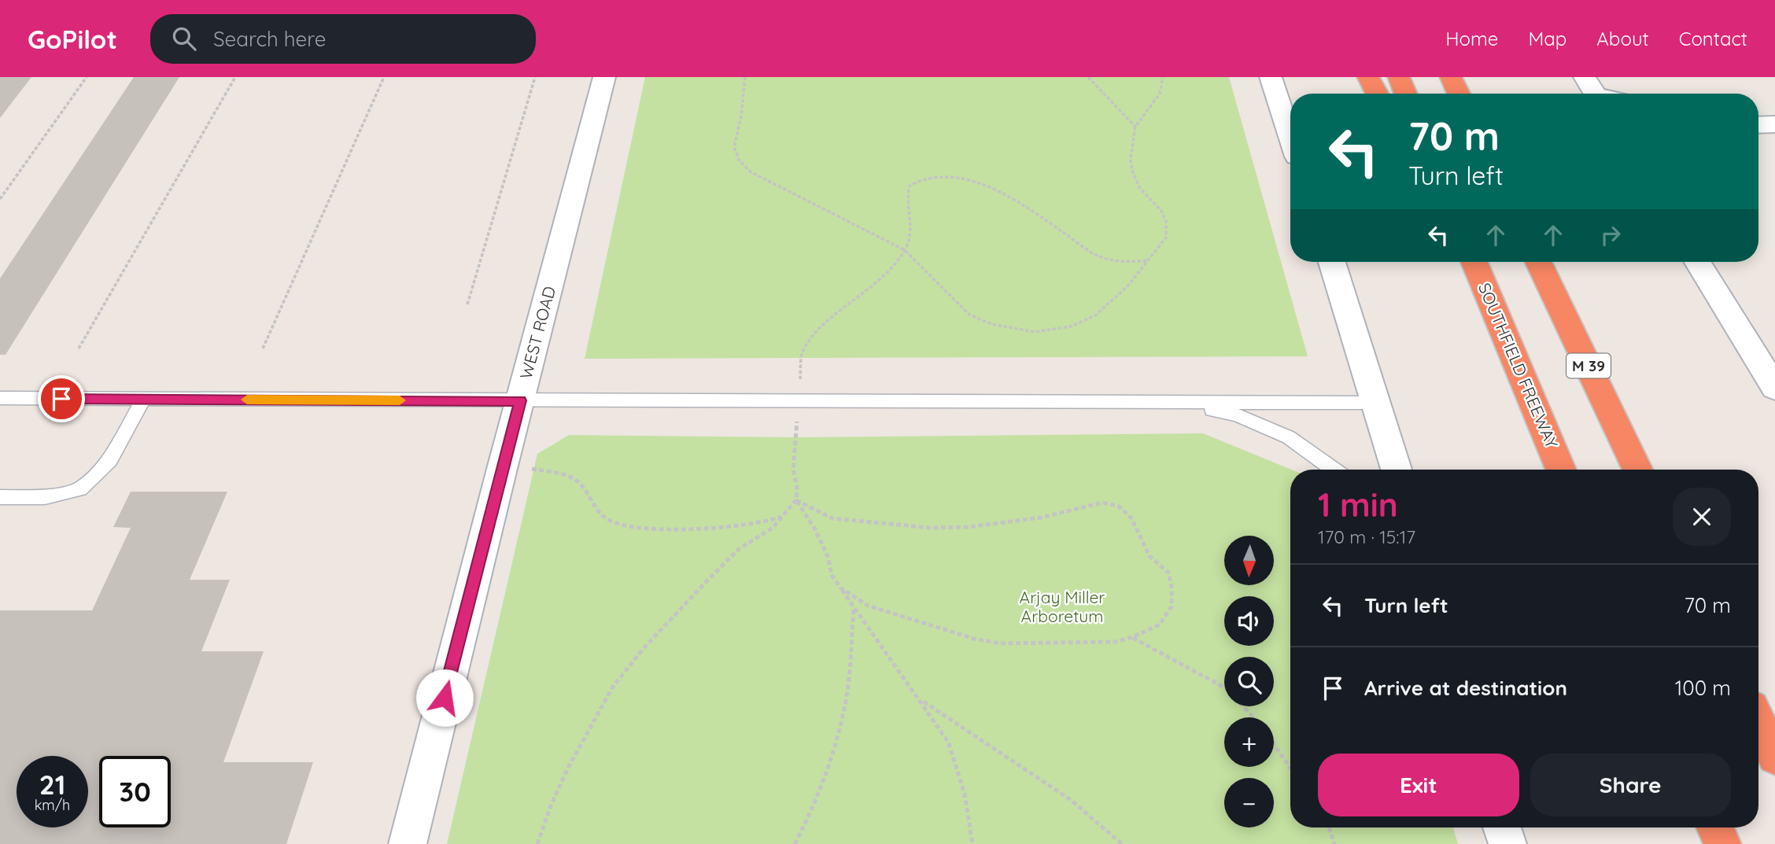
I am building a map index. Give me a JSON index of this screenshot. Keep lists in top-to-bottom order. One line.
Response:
{"streets":{"highway":["SOUTHFIELD FREEWAY","M 39"],"street":["WEST ROAD"]},"parks":["Arjay Miller Arboretum"],"north":"bottom","page":{"header":"GoPilot","search":"Search here","nav":["Home","Map","About","Contact"],"turn":["70 m","Turn left"],"heading":["1 min","170 m · 15:17"],"map_buttons":["+","−"],"list":[{"name":"Turn left","value":"70 m"},{"name":"Arrive at destination","value":"100 m"}],"buttons":["Exit","Share"],"speed":"21 km/h","limit":"30"}}
